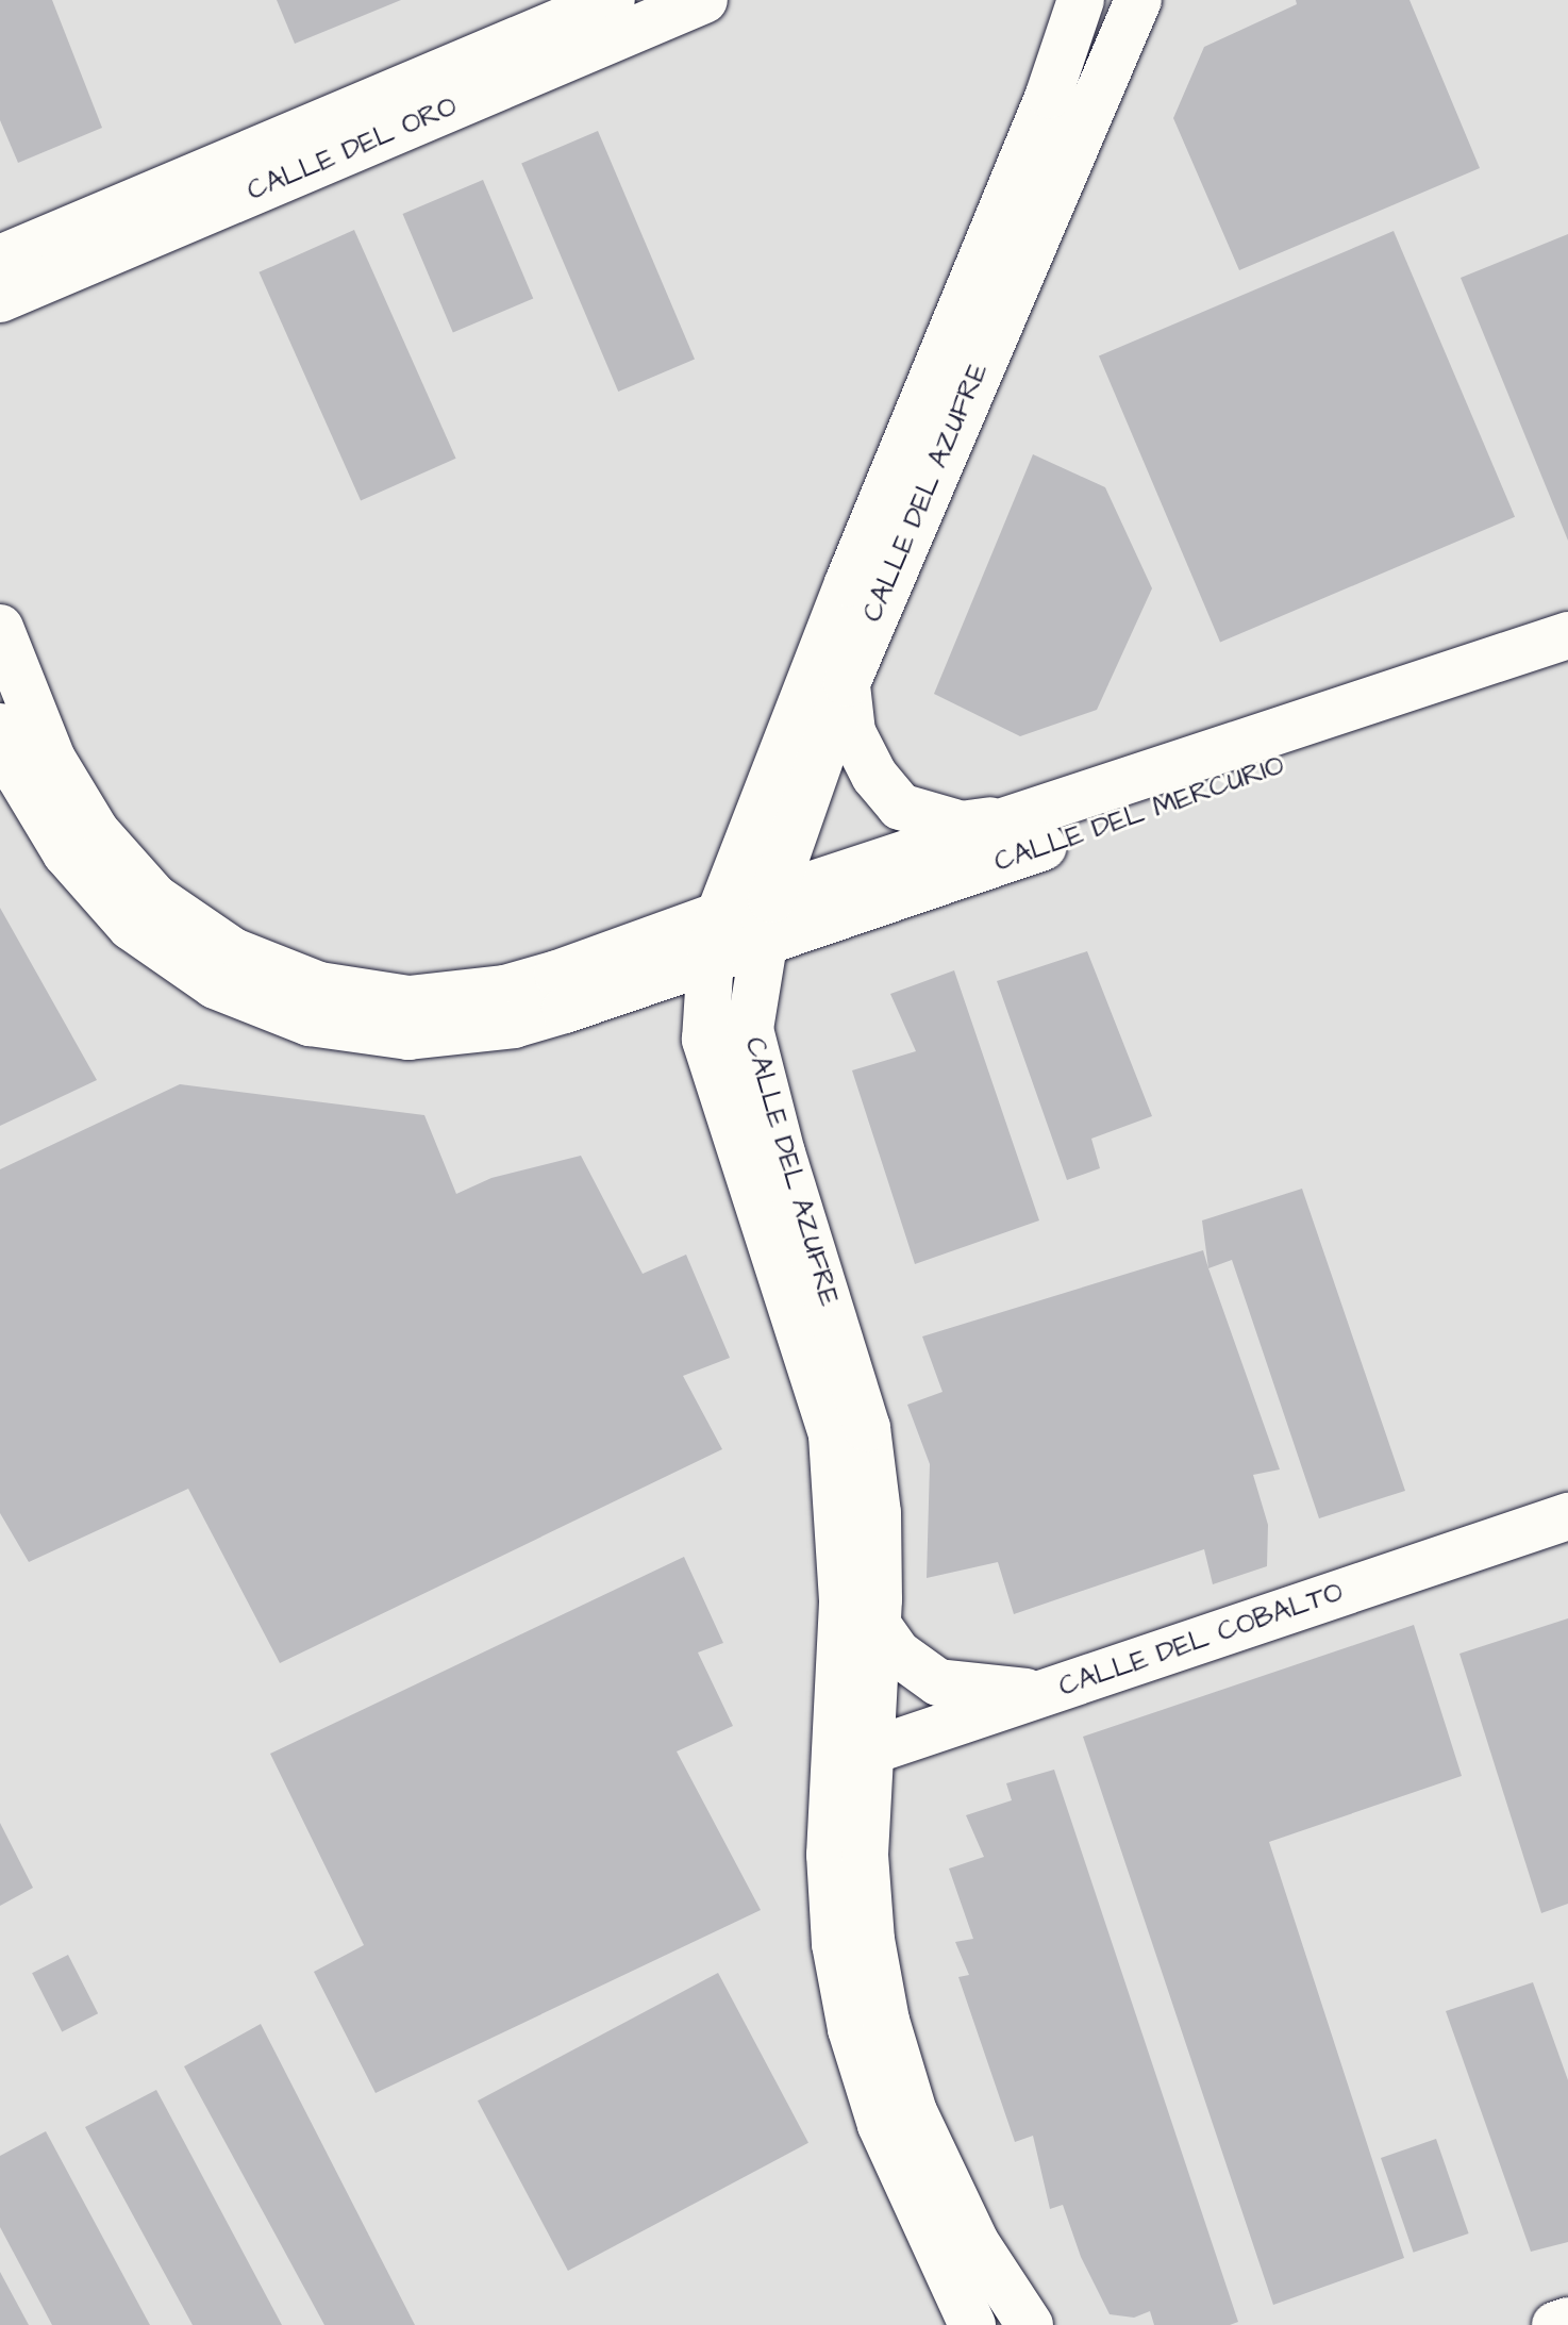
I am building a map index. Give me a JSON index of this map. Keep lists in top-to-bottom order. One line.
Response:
{"streets":{"street":["CALLE DEL ORO","CALLE DEL AZUFRE","CALLE DEL MERCURIO","CALLE DEL COBALTO"]},"crossings":[["CALLE DEL AZUFRE","CALLE DEL MERCURIO"],["CALLE DEL AZUFRE","CALLE DEL COBALTO"]]}
